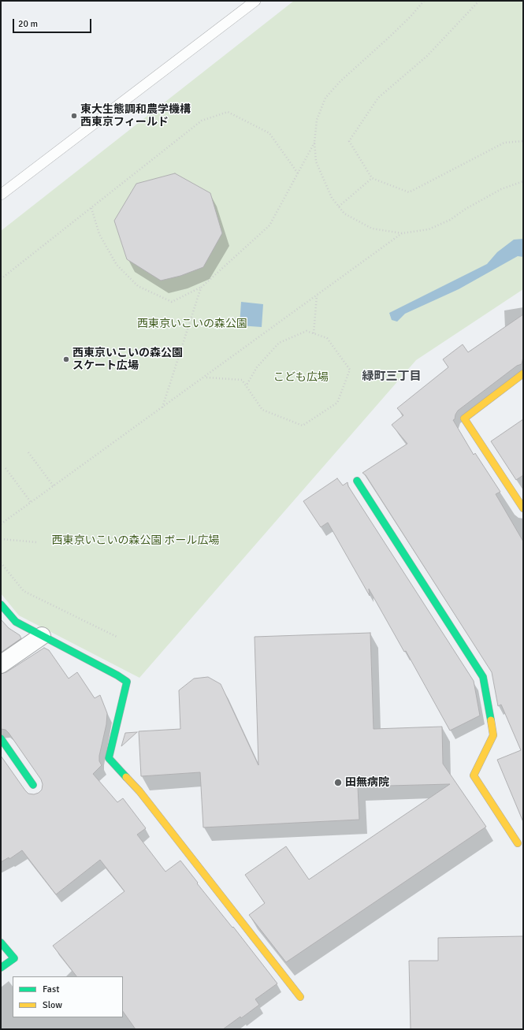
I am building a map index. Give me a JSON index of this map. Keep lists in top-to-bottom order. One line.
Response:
{"districts":["緑町三丁目"],"parks":["西東京いこいの森公園","こども広場","西東京いこいの森公園 ボール広場"],"places":["東大生態調和農学機構 西東京フィールド","西東京いこいの森公園 スケート広場","田無病院"],"legend":["Fast","Slow"],"scale_bar":"20 m"}
